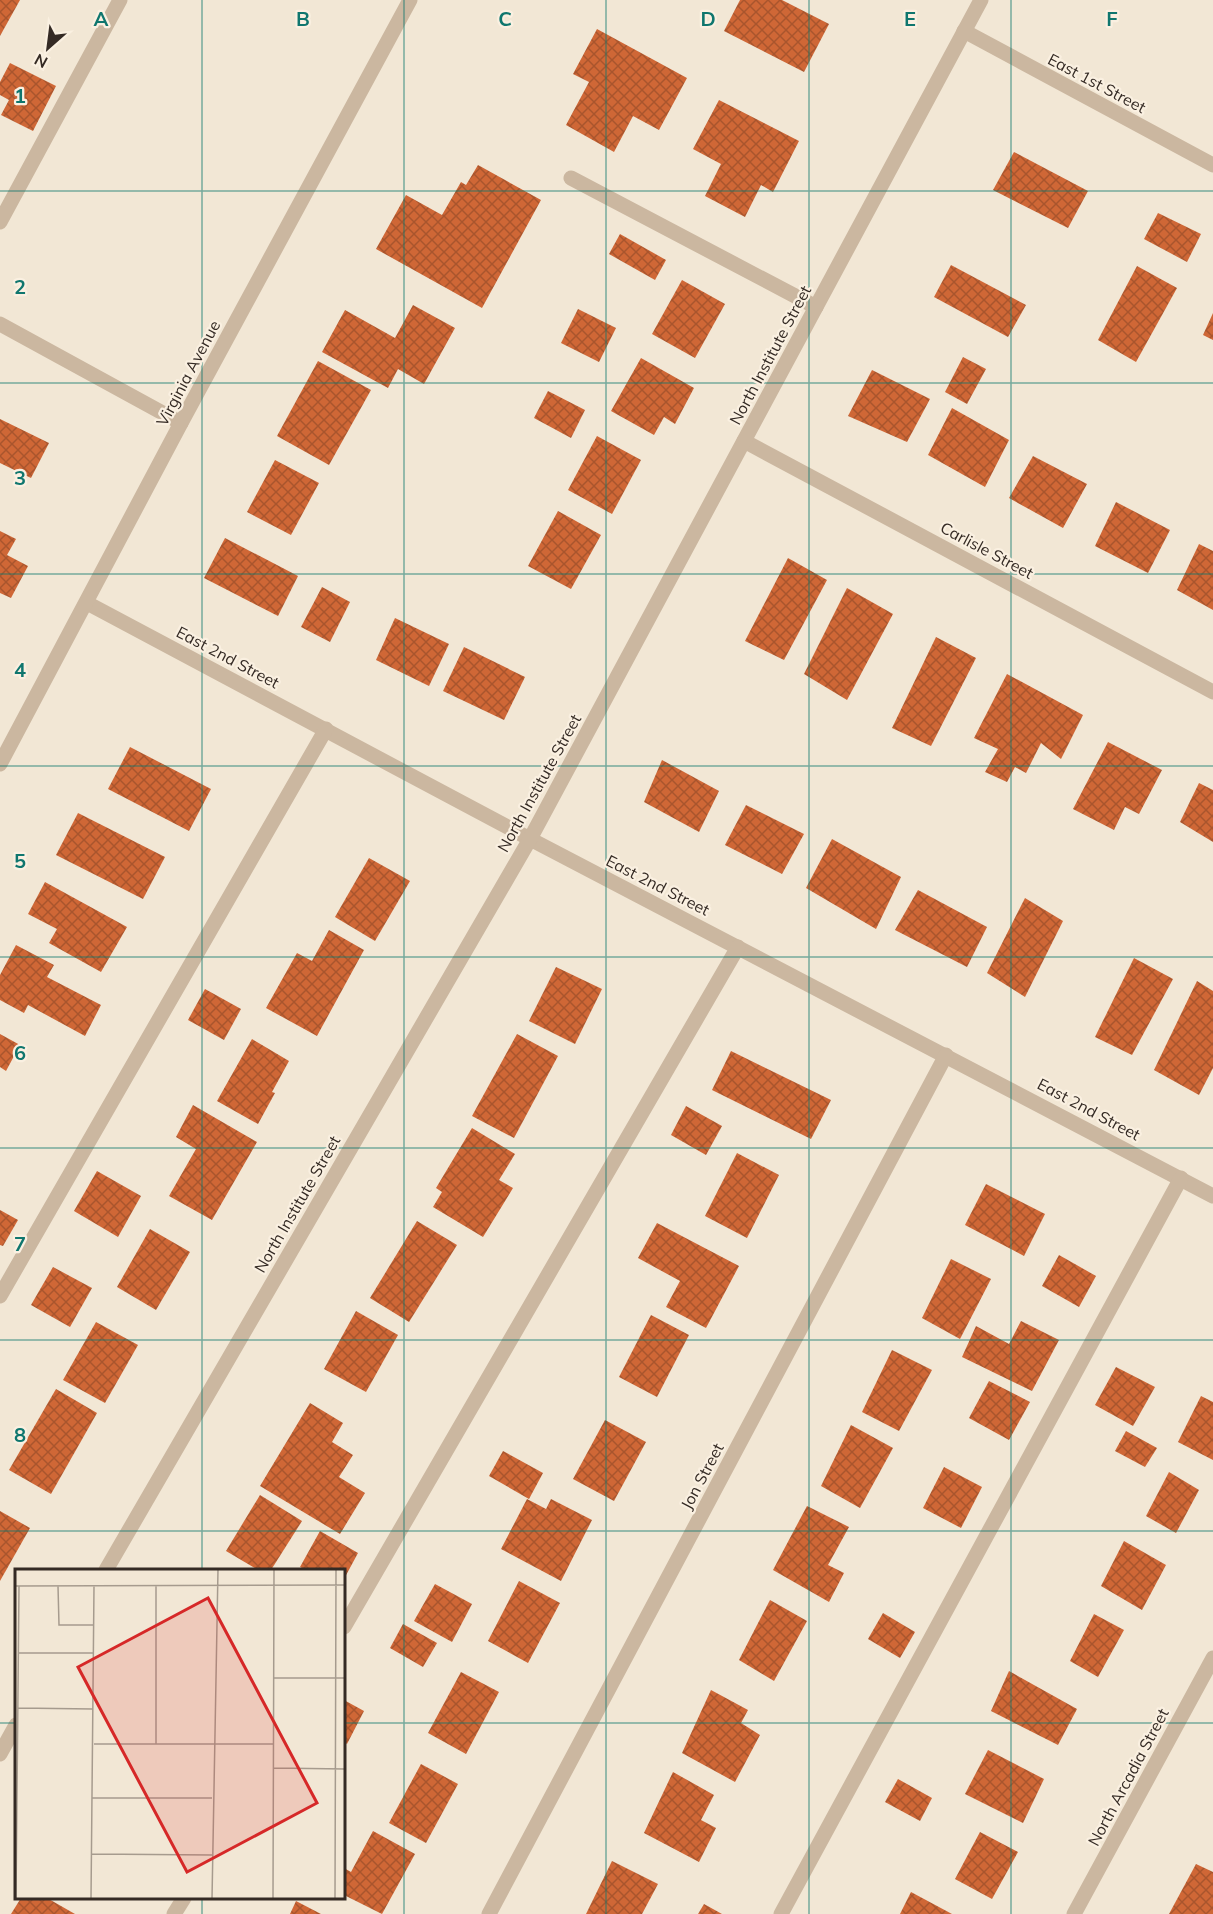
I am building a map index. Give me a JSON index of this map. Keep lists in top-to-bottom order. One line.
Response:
{"streets":{"street":["East 1st Street","North Institute Street","Virginia Avenue","Carlisle Street","East 2nd Street","Jon Street","North Arcadia Street"]},"crossings":[["East 1st Street","North Institute Street"],["North Institute Street","Carlisle Street"],["North Institute Street","East 2nd Street"],["Virginia Avenue","East 2nd Street"],["East 2nd Street","Jon Street"]],"north":"bottom left","grid":{"columns":["A","B","C","D","E","F"],"rows":["1","2","3","4","5","6","7","8"]}}
